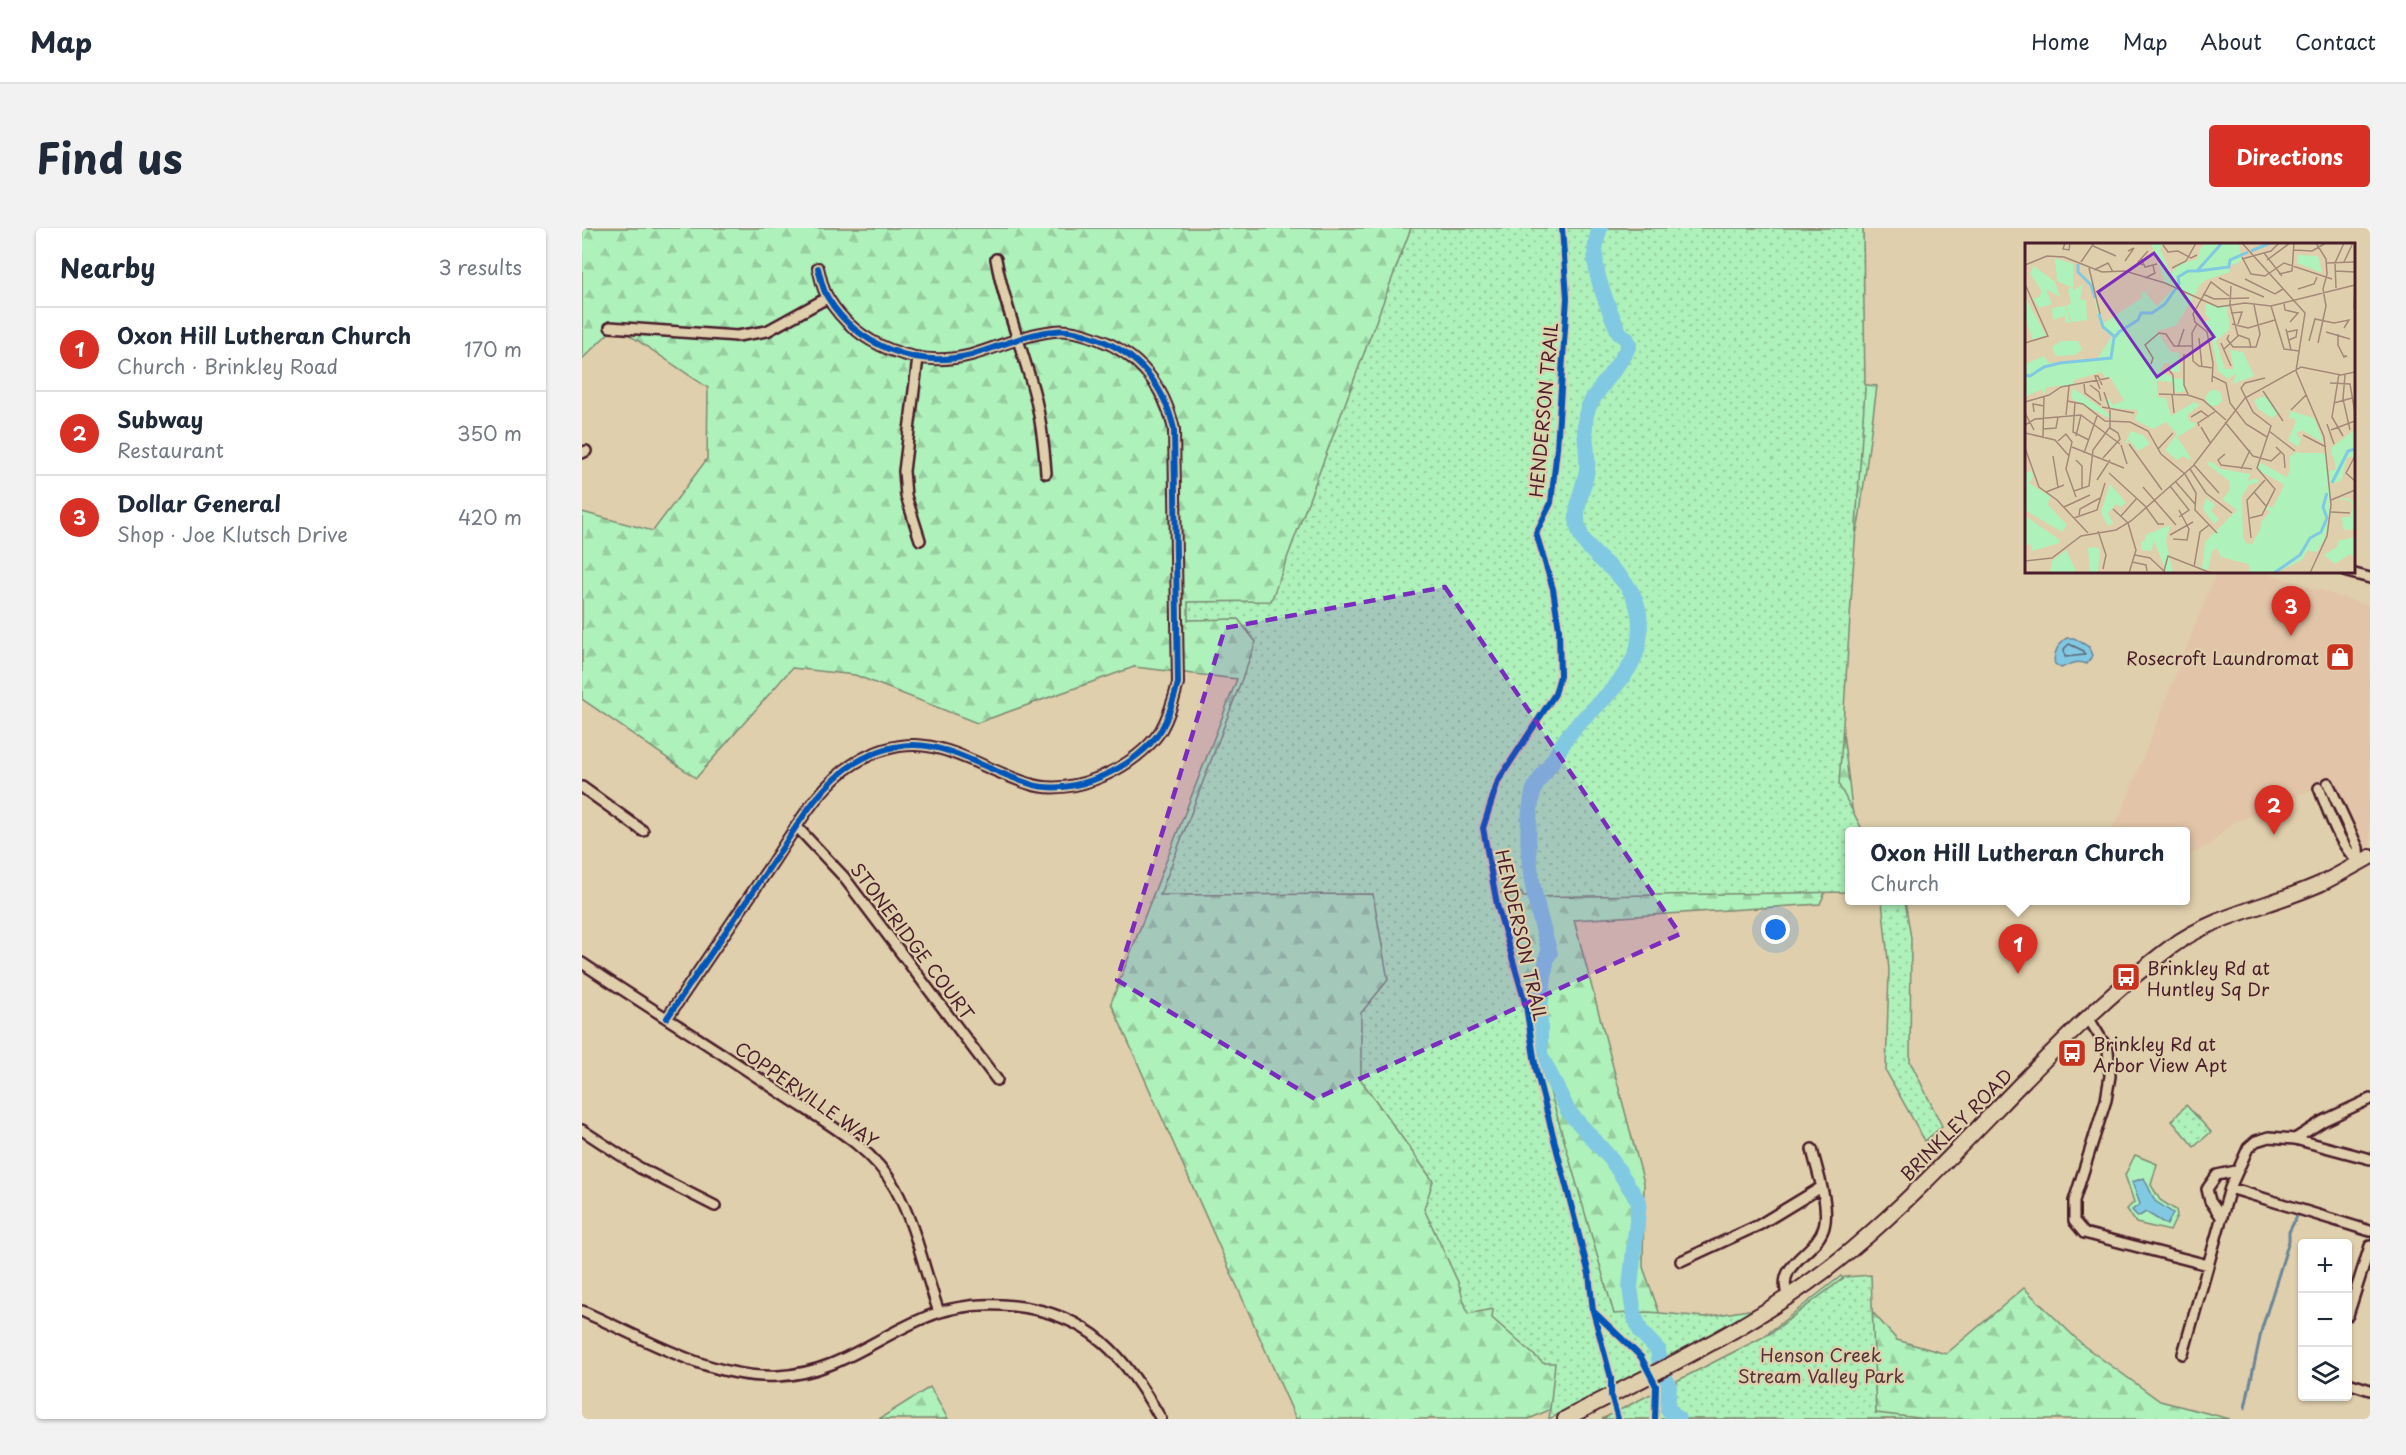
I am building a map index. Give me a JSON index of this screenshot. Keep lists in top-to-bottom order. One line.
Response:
{"streets":{"main road":["BRINKLEY ROAD"],"street":["STONERIDGE COURT","COPPERVILLE WAY"],"cycle path":["HENDERSON TRAIL"]},"parks":["Henson Creek Stream Valley Park"],"places":{"shop":["Rosecroft Laundromat"],"bus stop":["Brinkley Rd at Huntley Sq Dr","Brinkley Rd at Arbor View Apt"]},"page":{"header":"Map","nav":["Home","Map","About","Contact"],"title":"Find us","buttons":"Directions","heading":["Nearby","3 results"],"list":[{"mark":"1","name":"Oxon Hill Lutheran Church","note":"Church · Brinkley Road","value":"170 m"},{"mark":"2","name":"Subway","note":"Restaurant","value":"350 m"},{"mark":"3","name":"Dollar General","note":"Shop · Joe Klutsch Drive","value":"420 m"}],"pins":["3","2","1"],"popup":["Oxon Hill Lutheran Church","Church"],"map_buttons":["+","−"]}}
